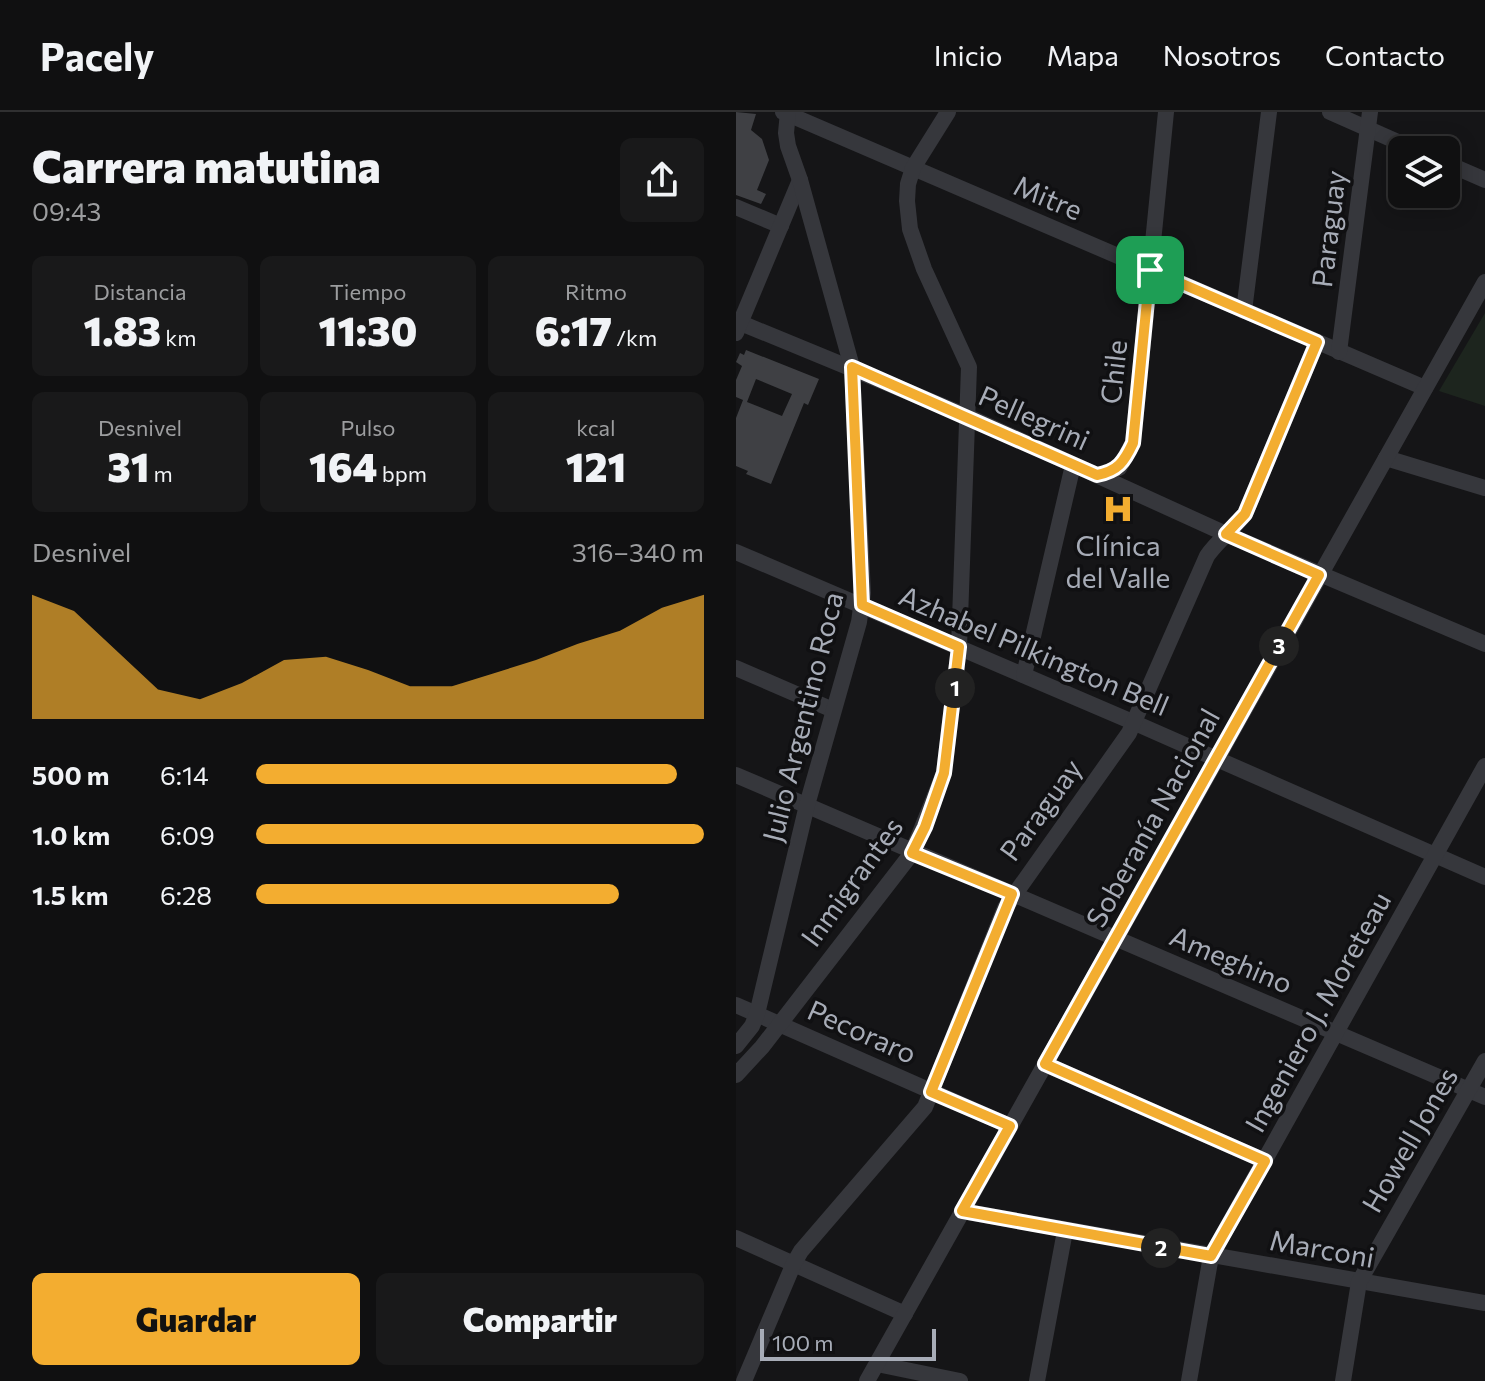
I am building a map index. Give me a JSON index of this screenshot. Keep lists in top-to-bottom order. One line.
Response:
{"streets":{"street":["Mitre","Paraguay","Chile","Pellegrini","Azhabel Pilkington Bell","Julio Argentino Roca","Soberanía Nacional","Inmigrantes","Ameghino","Ingeniero J. Moreteau","Pecoraro","Howell Jones","Marconi"]},"crossings":[["Mitre","Paraguay"],["Mitre","Chile"],["Mitre","Julio Argentino Roca"],["Mitre","Soberanía Nacional"],["Mitre","Inmigrantes"],["Paraguay","Pellegrini"],["Paraguay","Azhabel Pilkington Bell"],["Paraguay","Ameghino"],["Paraguay","Pecoraro"],["Chile","Pellegrini"],["Pellegrini","Julio Argentino Roca"],["Pellegrini","Soberanía Nacional"],["Pellegrini","Inmigrantes"],["Azhabel Pilkington Bell","Julio Argentino Roca"],["Azhabel Pilkington Bell","Soberanía Nacional"],["Azhabel Pilkington Bell","Inmigrantes"],["Azhabel Pilkington Bell","Ingeniero J. Moreteau"],["Julio Argentino Roca","Ameghino"],["Julio Argentino Roca","Pecoraro"],["Soberanía Nacional","Ameghino"],["Soberanía Nacional","Pecoraro"],["Soberanía Nacional","Marconi"],["Inmigrantes","Ameghino"],["Inmigrantes","Pecoraro"],["Ameghino","Ingeniero J. Moreteau"],["Ameghino","Howell Jones"],["Ingeniero J. Moreteau","Marconi"],["Howell Jones","Marconi"]],"places":{"hospital":["Clínica del Valle"]},"scale_bar":"100 m","page":{"header":"Pacely","nav":["Inicio","Mapa","Nosotros","Contacto"],"heading":["Carrera matutina","09:43"],"stats":[["Distancia","1.83 km"],["Tiempo","11:30"],["Ritmo","6:17 /km"],["Desnivel","31 m"],["Pulso","164 bpm"],["kcal","121"]],"chart":["Desnivel","316–340 m"],"pins":["3","1","2"],"list":[{"name":"500 m","note":"6:14"},{"name":"1.0 km","note":"6:09"},{"name":"1.5 km","note":"6:28"}],"buttons":["Guardar","Compartir"],"scale":"100 m"}}
